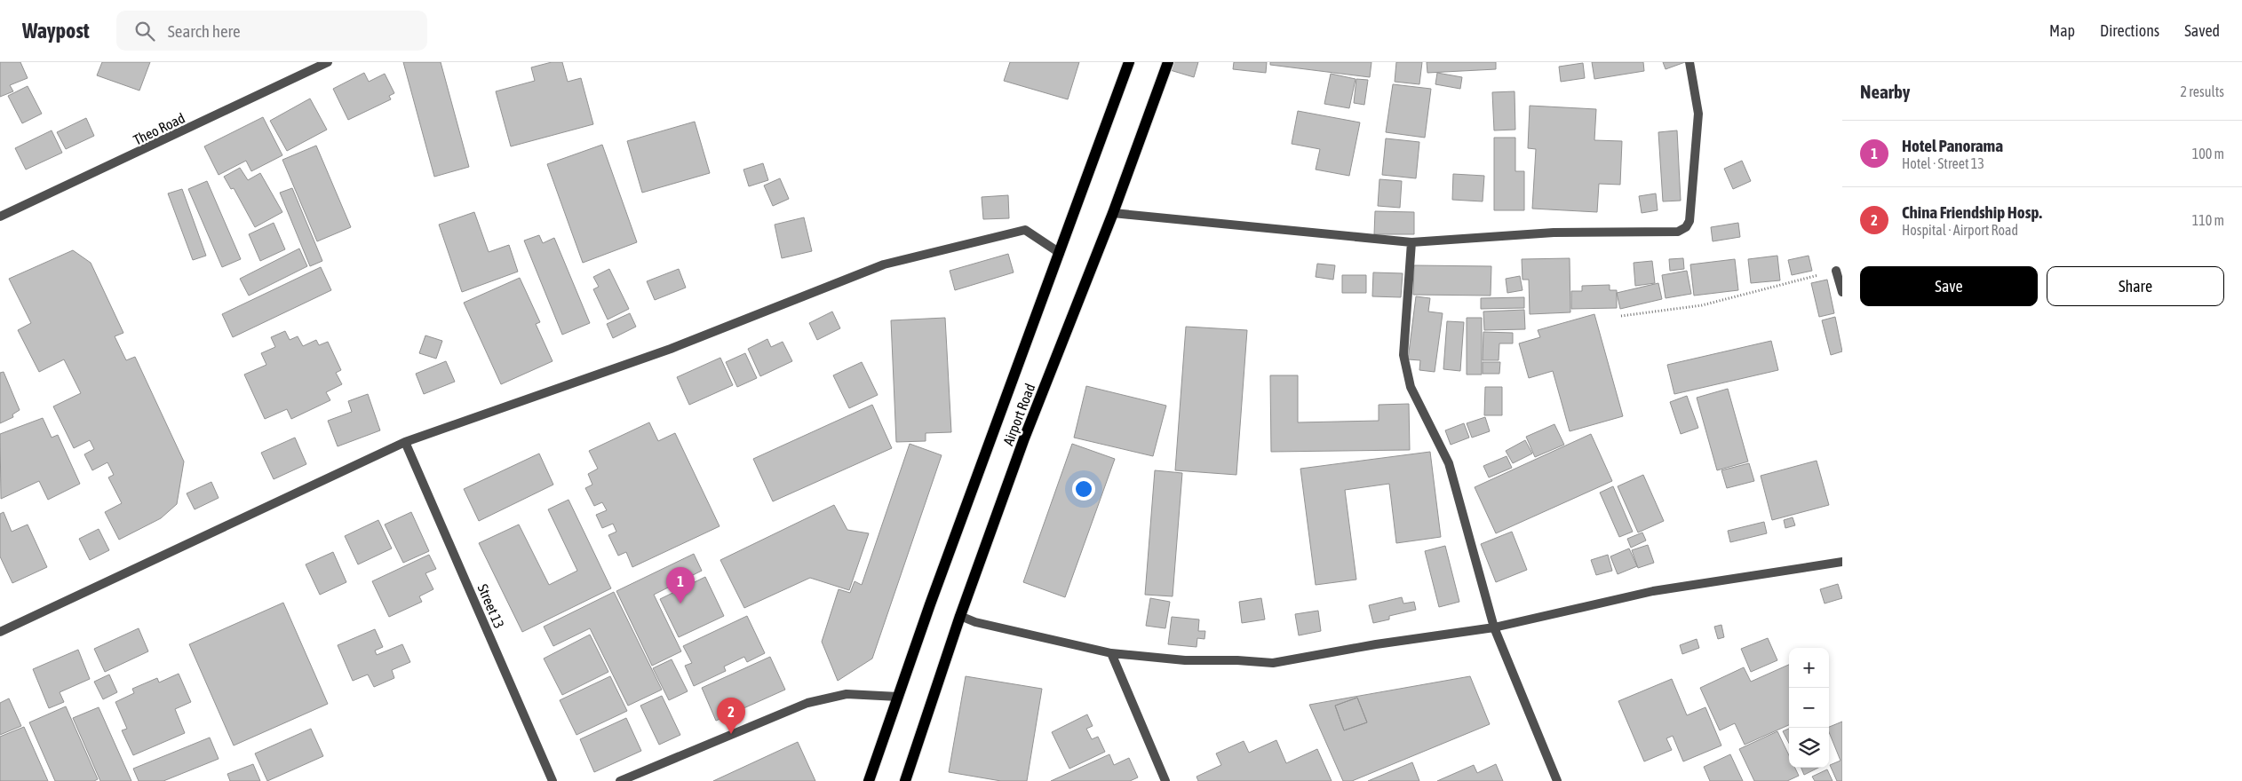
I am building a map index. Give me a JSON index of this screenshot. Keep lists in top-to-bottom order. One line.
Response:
{"streets":{"main road":["Airport Road"],"street":["Theo Road","Street 13"]},"page":{"header":"Waypost","search":"Search here","nav":["Map","Directions","Saved"],"heading":["Nearby","2 results"],"list":[{"mark":"1","name":"Hotel Panorama","note":"Hotel · Street 13","value":"100 m"},{"mark":"2","name":"China Friendship Hosp.","note":"Hospital · Airport Road","value":"110 m"}],"buttons":["Save","Share"],"pins":["1","2"],"map_buttons":["+","−"]}}
